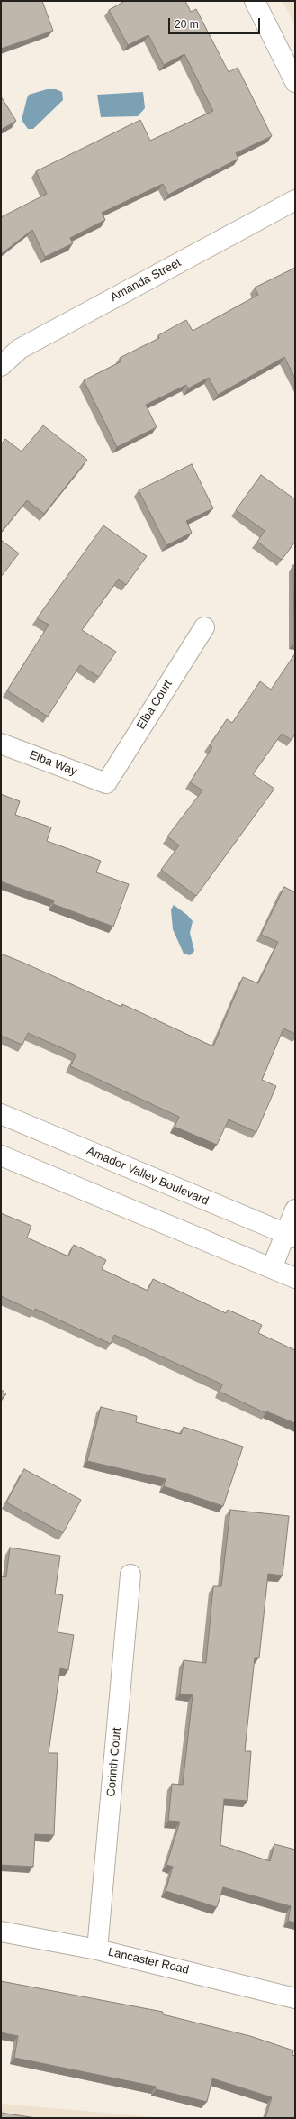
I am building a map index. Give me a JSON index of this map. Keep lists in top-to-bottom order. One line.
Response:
{"streets":{"street":["Amanda Street","Elba Court","Elba Way","Amador Valley Boulevard","Corinth Court","Lancaster Road"]},"crossings":[["Elba Court","Elba Way"],["Corinth Court","Lancaster Road"]],"scale_bar":"20 m"}
